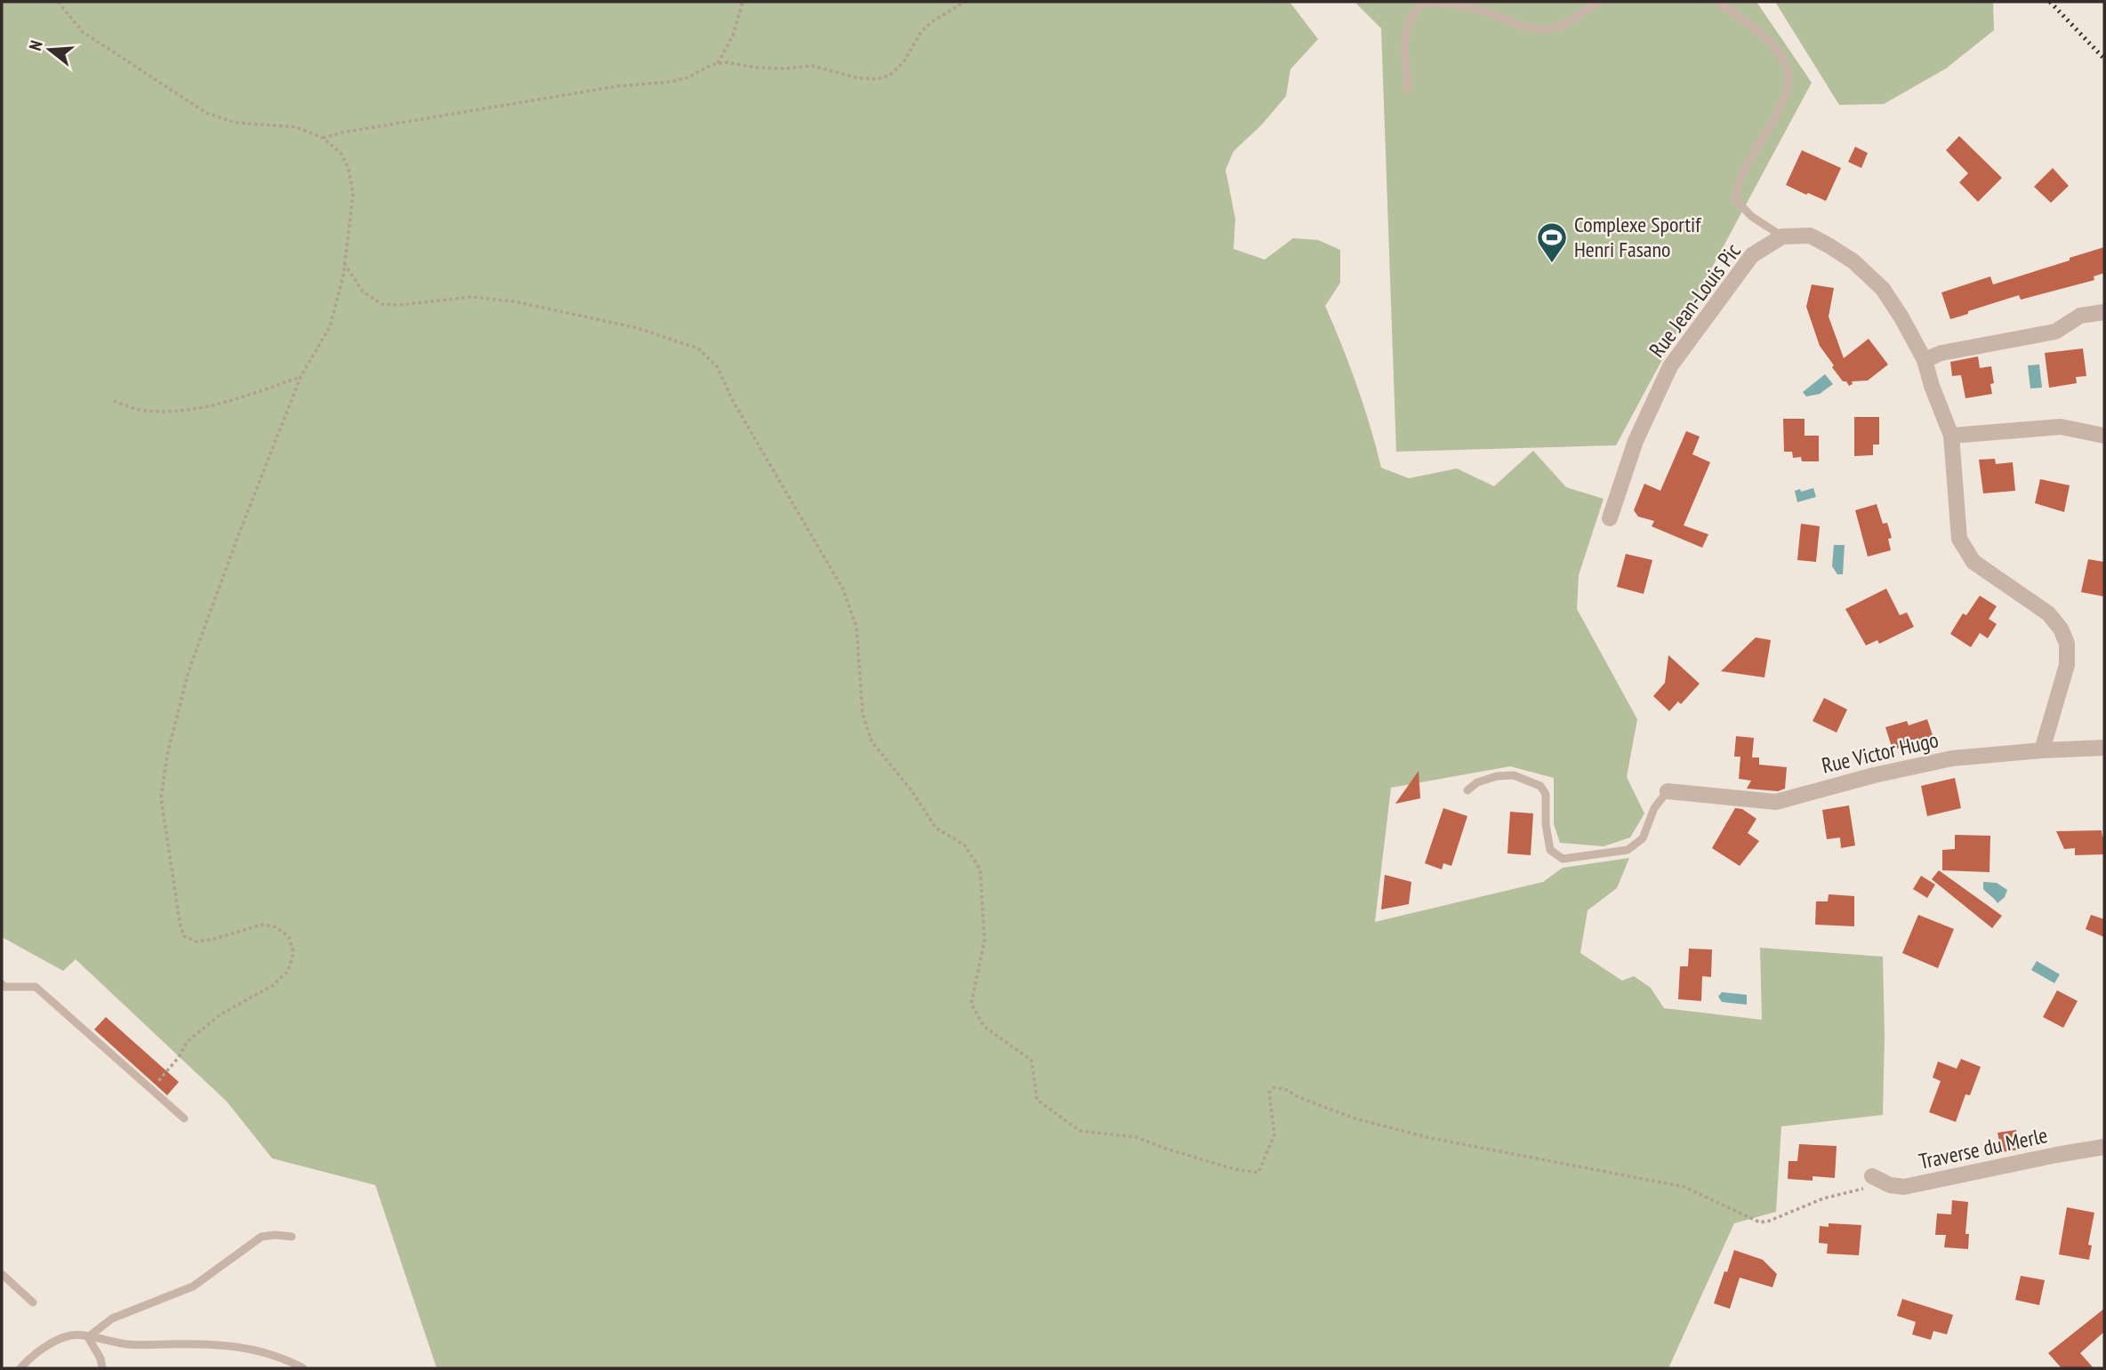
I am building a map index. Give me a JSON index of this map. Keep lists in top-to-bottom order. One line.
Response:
{"streets":{"street":["Rue Jean-Louis Pic","Rue Victor Hugo","Traverse du Merle"]},"places":{"sports":["Complexe Sportif Henri Fasano"]},"north":"left"}
